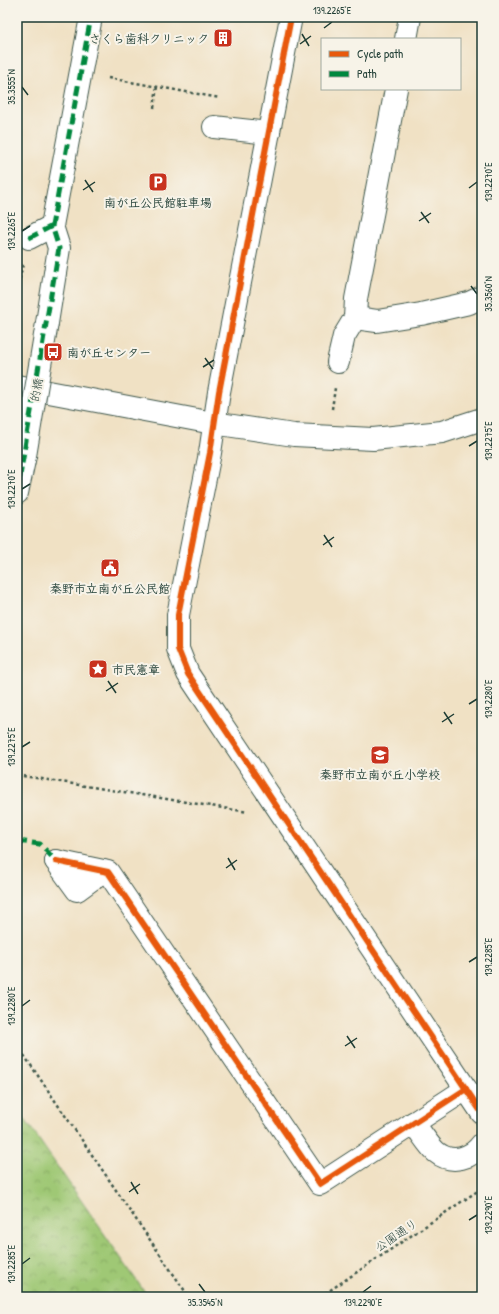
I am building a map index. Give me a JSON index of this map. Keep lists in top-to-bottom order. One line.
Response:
{"streets":{"street":["的橋"],"path":["公園通り"]},"places":{"building":["さくら歯科クリニック"],"parking":["南が丘公民館駐車場"],"bus stop":["南が丘センター"],"public building":["秦野市立南が丘公民館"],"place":["市民憲章"],"school or university":["秦野市立南が丘小学校"]},"legend":["Cycle path","Path"],"coordinates":["139.2265°E","35.3555°N","139.2270°E","35.3560°N","139.2275°E","139.2280°E","139.2285°E","139.2290°E","35.3545°N"]}
